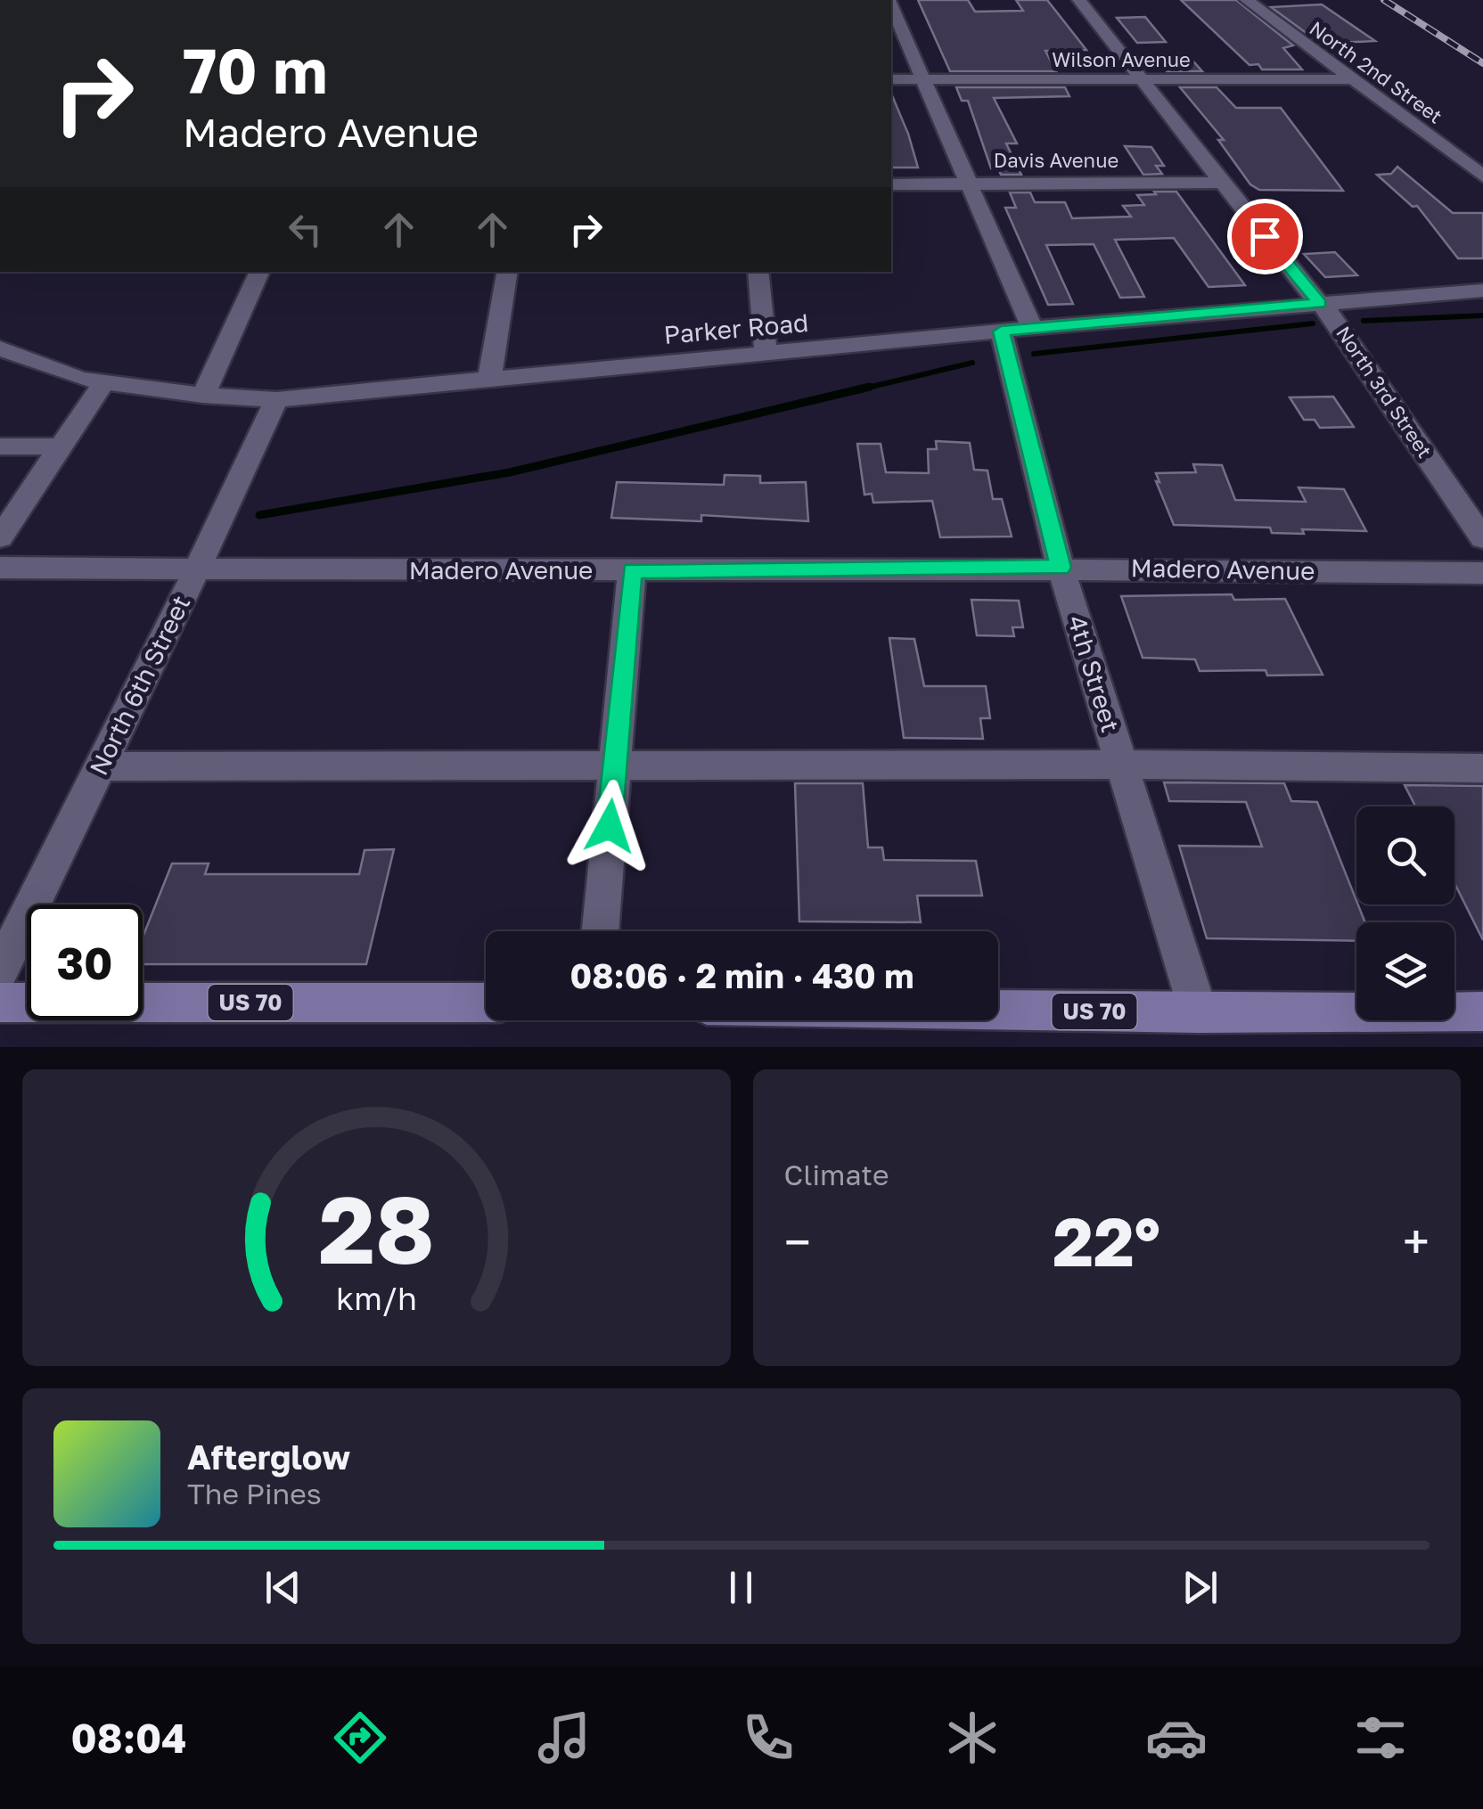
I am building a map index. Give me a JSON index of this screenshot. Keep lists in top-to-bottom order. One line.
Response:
{"streets":{"main road":["US 70"],"street":["Wilson Avenue","North 2nd Street","Davis Avenue","Parker Road","North 3rd Street","Madero Avenue","4th Street","North 6th Street"]},"crossings":[["Wilson Avenue","North 2nd Street"],["Wilson Avenue","North 3rd Street"],["Davis Avenue","North 3rd Street"],["Parker Road","North 3rd Street"],["Parker Road","4th Street"],["Parker Road","North 6th Street"],["Madero Avenue","4th Street"],["Madero Avenue","North 6th Street"],["4th Street","US 70"]],"page":{"turn":["70 m","Madero Avenue"],"limit":"30","trip":"08:06 · 2 min · 430 m","tile":"Climate","heat":["−","22°","+"],"song":["Afterglow","The Pines"],"tabs":"08:04","gauge":["28","km/h"]}}
